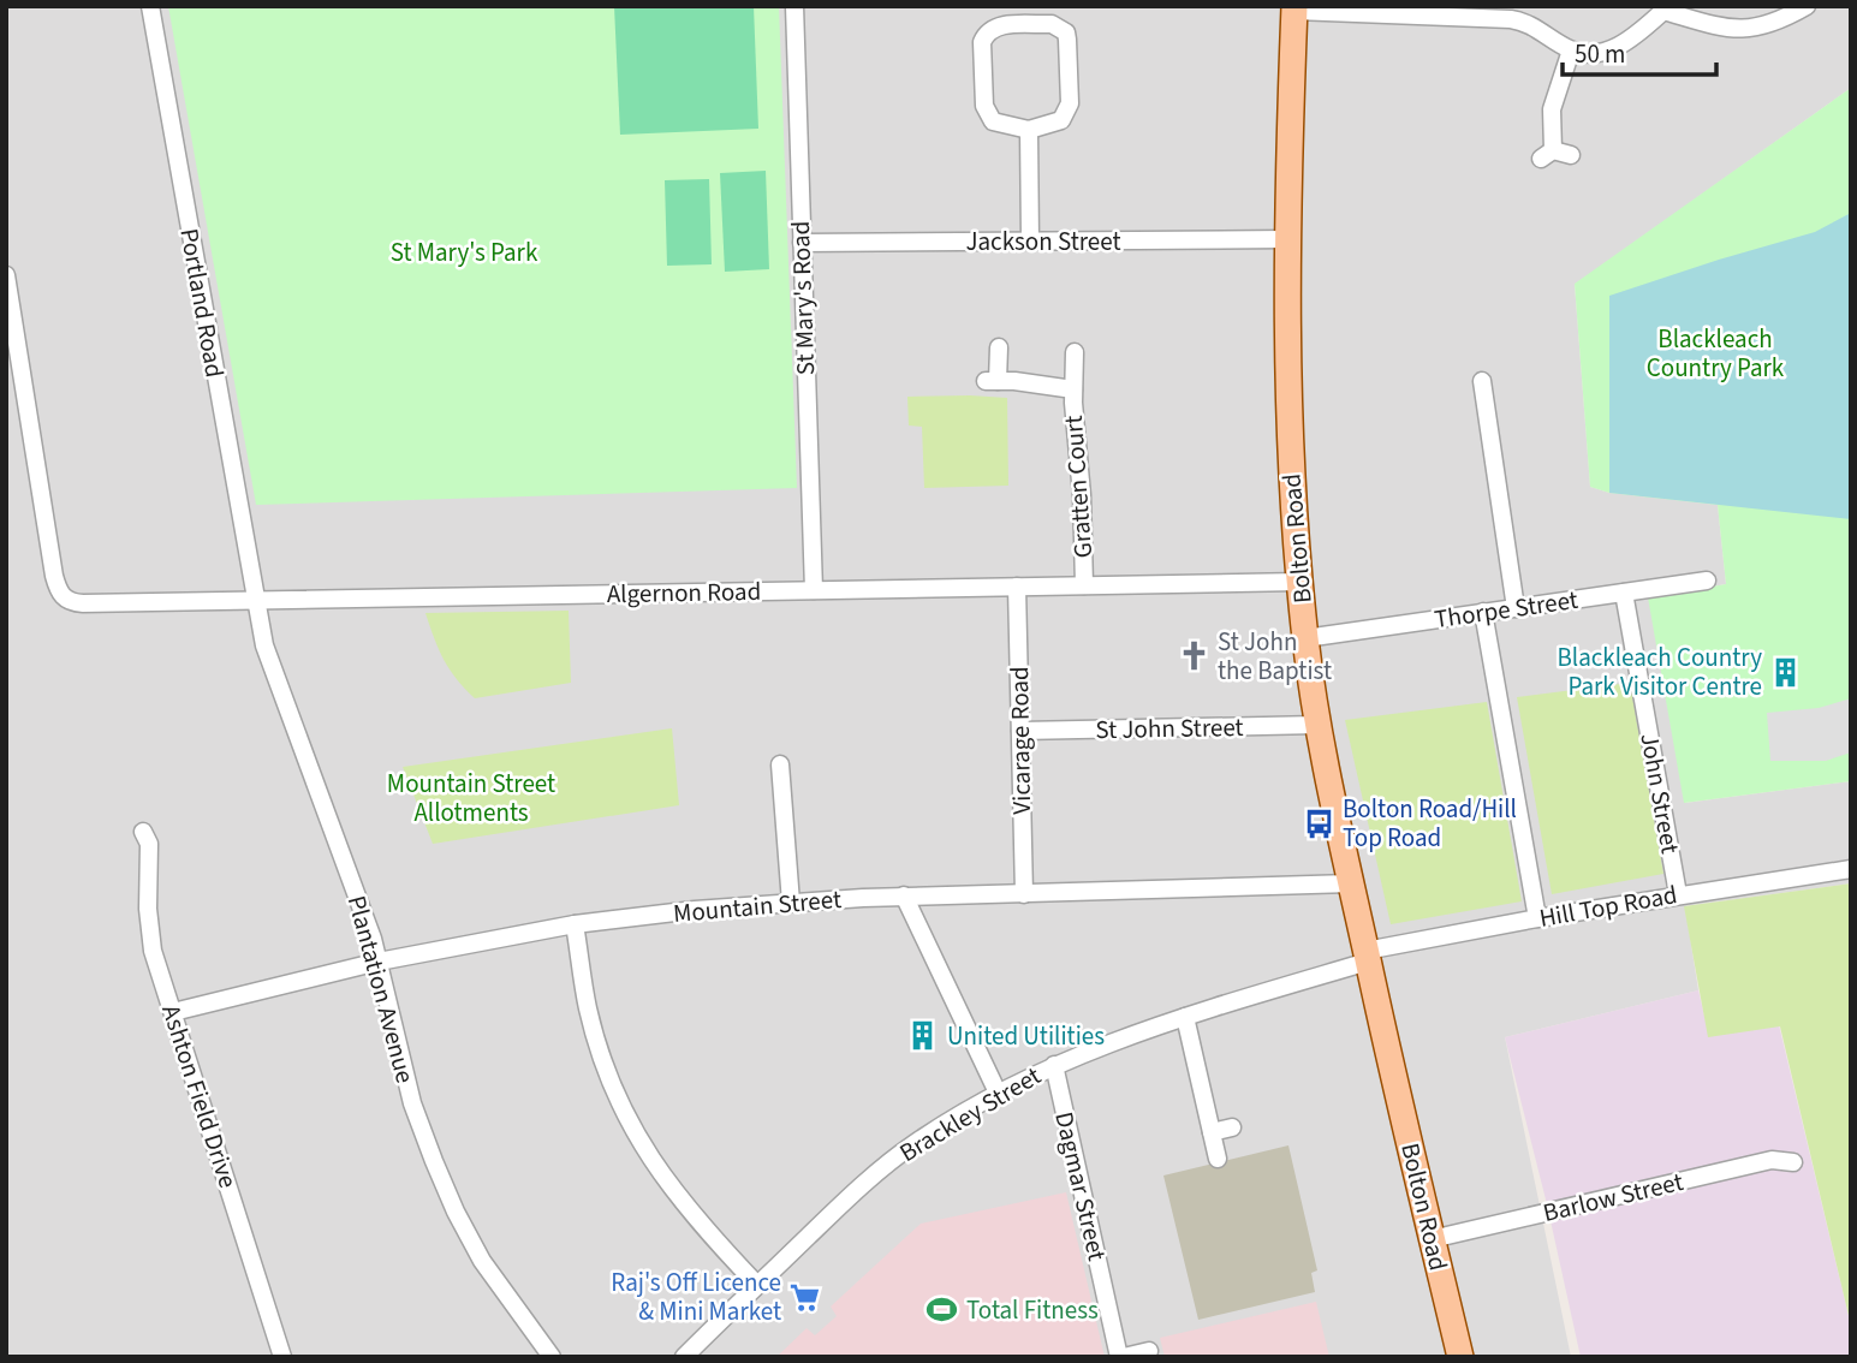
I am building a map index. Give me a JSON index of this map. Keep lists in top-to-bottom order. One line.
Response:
{"streets":{"main road":["Bolton Road"],"street":["Jackson Street","St Mary's Road","Portland Road","Gratten Court","Algernon Road","Thorpe Street","St John Street","Vicarage Road","John Street","Mountain Street","Hill Top Road","Plantation Avenue","Ashton Field Drive","Brackley Street","Dagmar Street","Barlow Street"]},"crossings":[["Jackson Street","St Mary's Road"],["Jackson Street","Bolton Road"],["St Mary's Road","Algernon Road"],["Portland Road","Algernon Road"],["Portland Road","Plantation Avenue"],["Gratten Court","Algernon Road"],["Bolton Road","Algernon Road"],["Bolton Road","Thorpe Street"],["Bolton Road","St John Street"],["Bolton Road","Mountain Street"],["Bolton Road","Hill Top Road"],["Bolton Road","Brackley Street"],["Bolton Road","Barlow Street"],["Algernon Road","Vicarage Road"],["Algernon Road","Plantation Avenue"],["Thorpe Street","John Street"],["St John Street","Vicarage Road"],["Vicarage Road","Mountain Street"],["John Street","Hill Top Road"],["Mountain Street","Plantation Avenue"],["Mountain Street","Ashton Field Drive"],["Hill Top Road","Brackley Street"],["Brackley Street","Dagmar Street"]],"parks":["St Mary's Park","Blackleach Country Park","Mountain Street Allotments"],"places":{"church":["St John the Baptist"],"building":["Blackleach Country Park Visitor Centre","United Utilities"],"bus stop":["Bolton Road/Hill Top Road"],"supermarket":["Raj's Off Licence & Mini Market"],"sports":["Total Fitness"]},"scale_bar":"50 m"}
